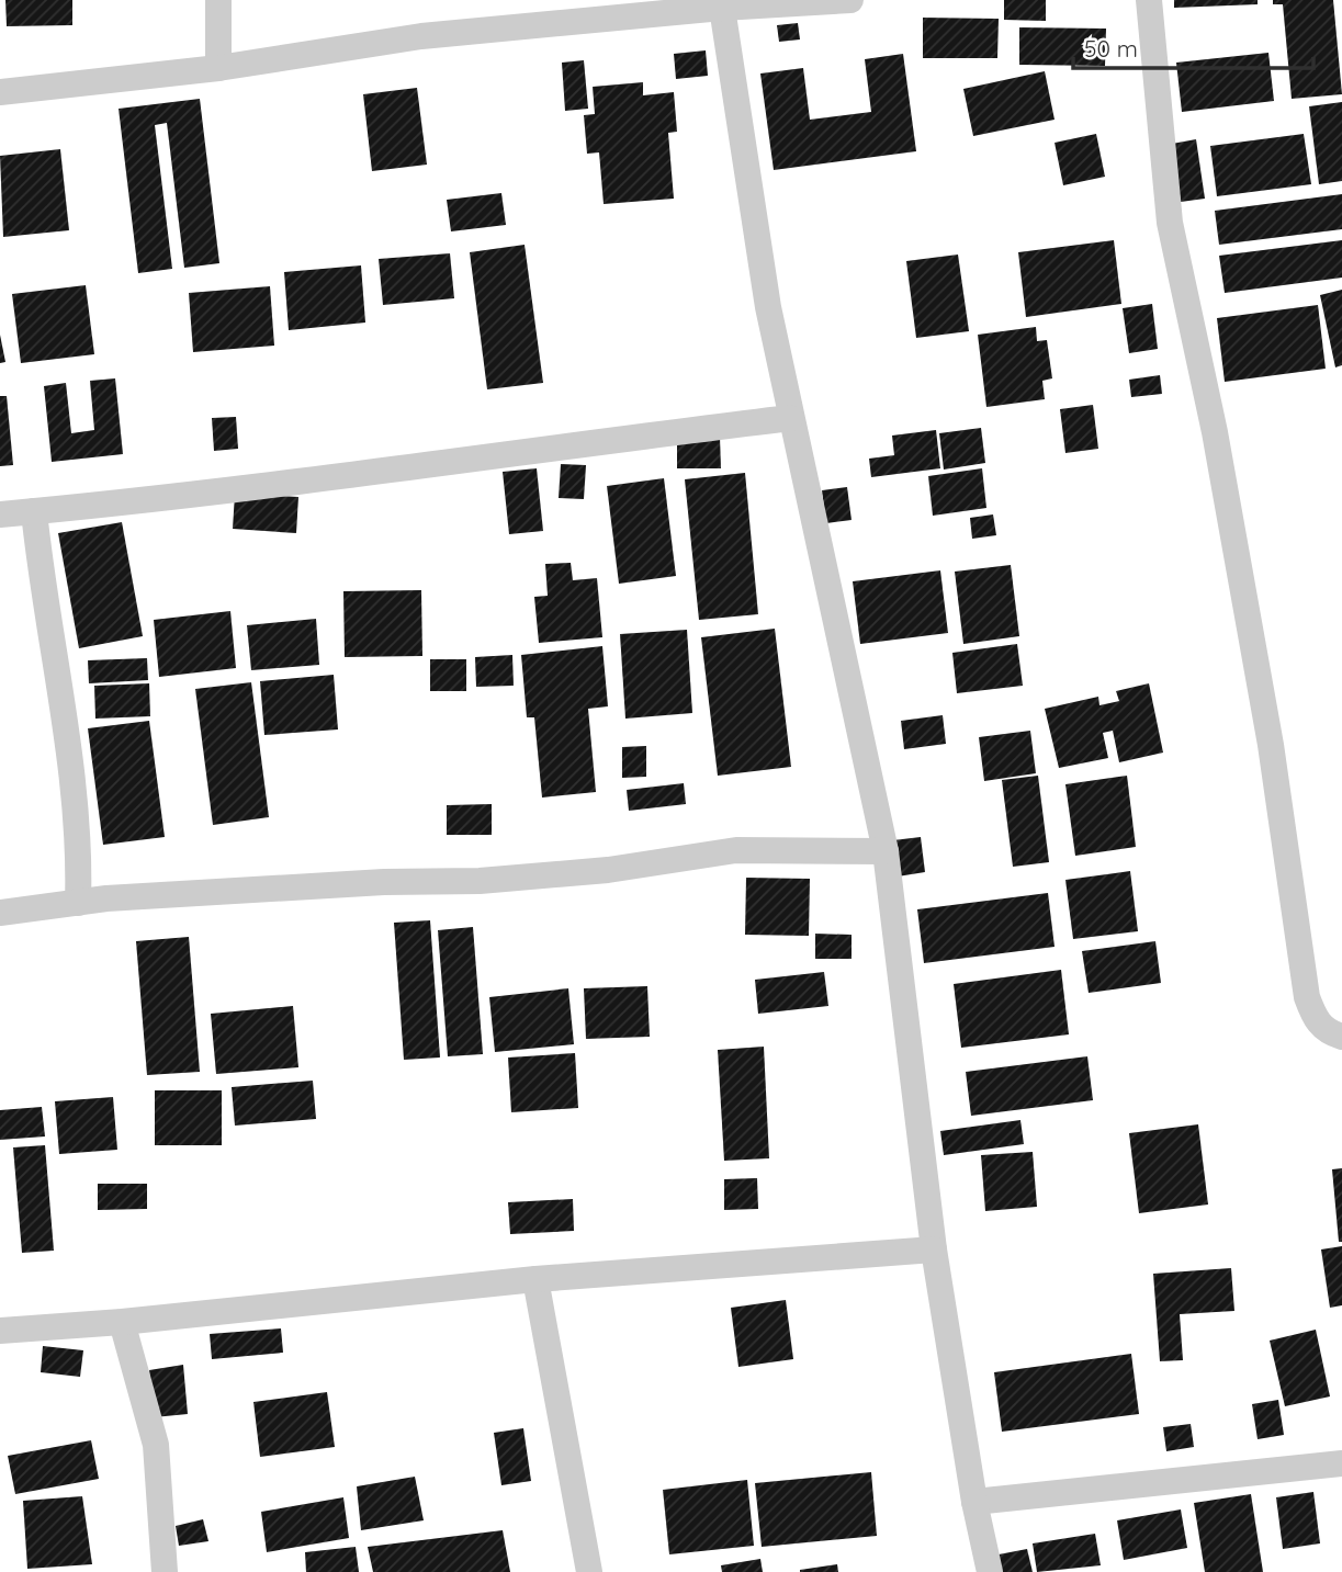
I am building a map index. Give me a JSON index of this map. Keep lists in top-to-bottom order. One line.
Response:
{"scale_bar":"50 m"}
